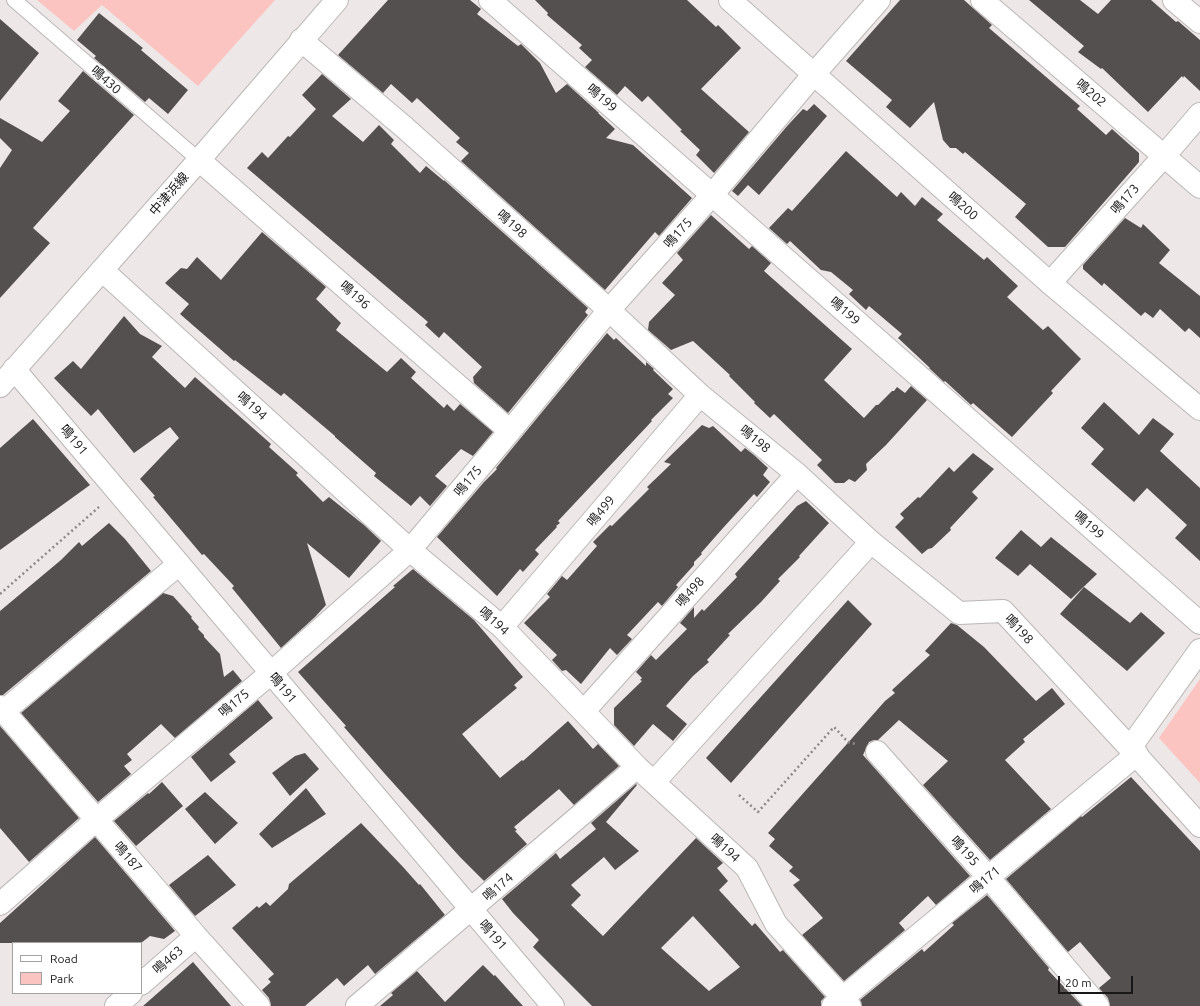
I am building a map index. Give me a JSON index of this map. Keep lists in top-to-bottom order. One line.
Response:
{"streets":{"street":["鳴202","鳴199","中津浜線","鳴173","鳴200","鳴198","鳴175","鳴196","鳴194","鳴191","鳴499","鳴498","鳴195","鳴187","鳴171","鳴174","鳴463"],"lane":["鳴430"]},"crossings":[["鳴430","中津浜線"],["鳴430","鳴196"],["鳴202","鳴173"],["鳴199","鳴175"],["中津浜線","鳴198"],["中津浜線","鳴196"],["中津浜線","鳴194"],["中津浜線","鳴191"],["鳴173","鳴200"],["鳴200","鳴175"],["鳴198","鳴175"],["鳴198","鳴499"],["鳴198","鳴498"],["鳴198","鳴171"],["鳴175","鳴196"],["鳴175","鳴194"],["鳴175","鳴191"],["鳴175","鳴187"],["鳴194","鳴499"],["鳴194","鳴498"],["鳴194","鳴171"],["鳴194","鳴174"],["鳴191","鳴174"],["鳴195","鳴171"],["鳴187","鳴463"]],"legend":["Road","Park"],"scale_bar":"20 m"}
